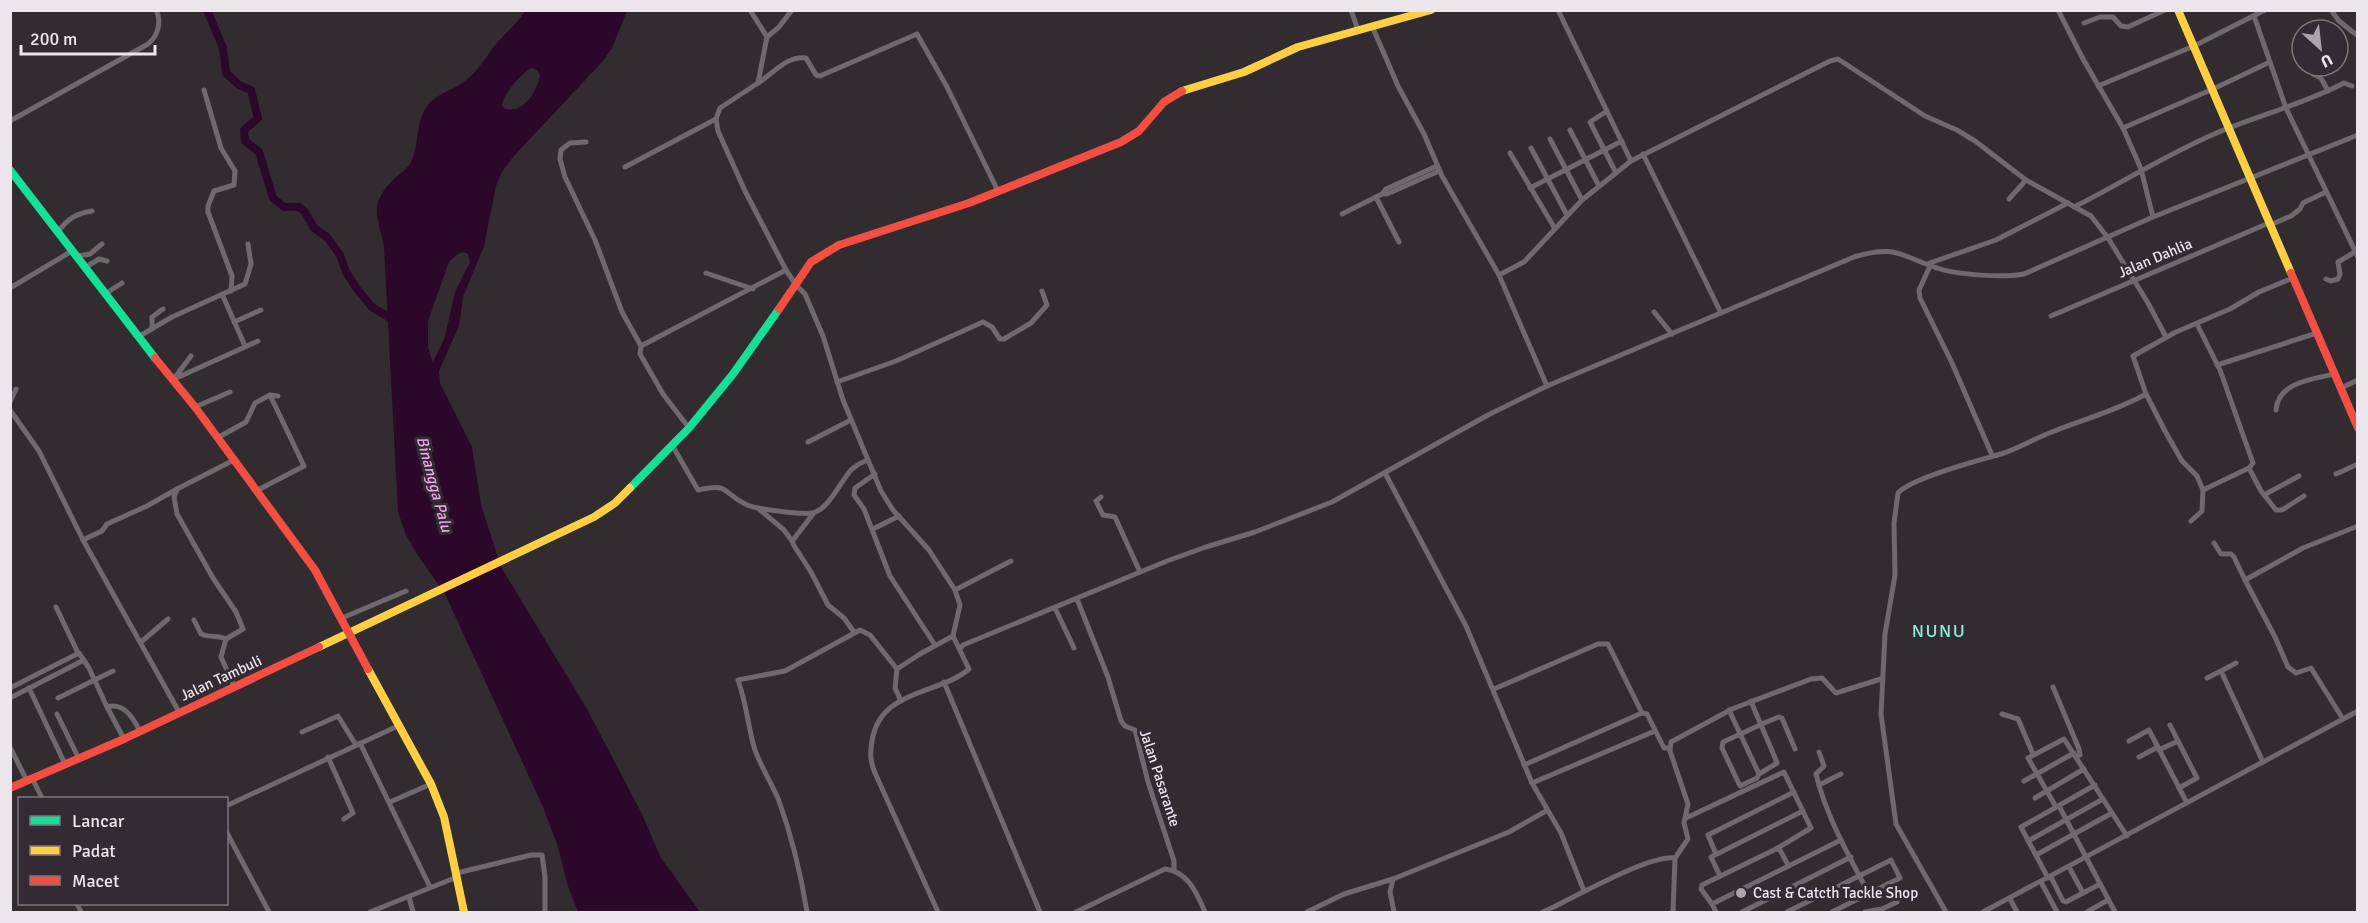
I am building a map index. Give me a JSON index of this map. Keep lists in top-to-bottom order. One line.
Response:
{"streets":{"street":["Jalan Dahlia","Jalan Tambuli","Jalan Pasarante"]},"districts":["NUNU"],"water":["Binangga Palu"],"places":["Cast & Catcth Tackle Shop"],"legend":["Lancar","Padat","Macet"],"scale_bar":"200 m","north":"bottom right"}
